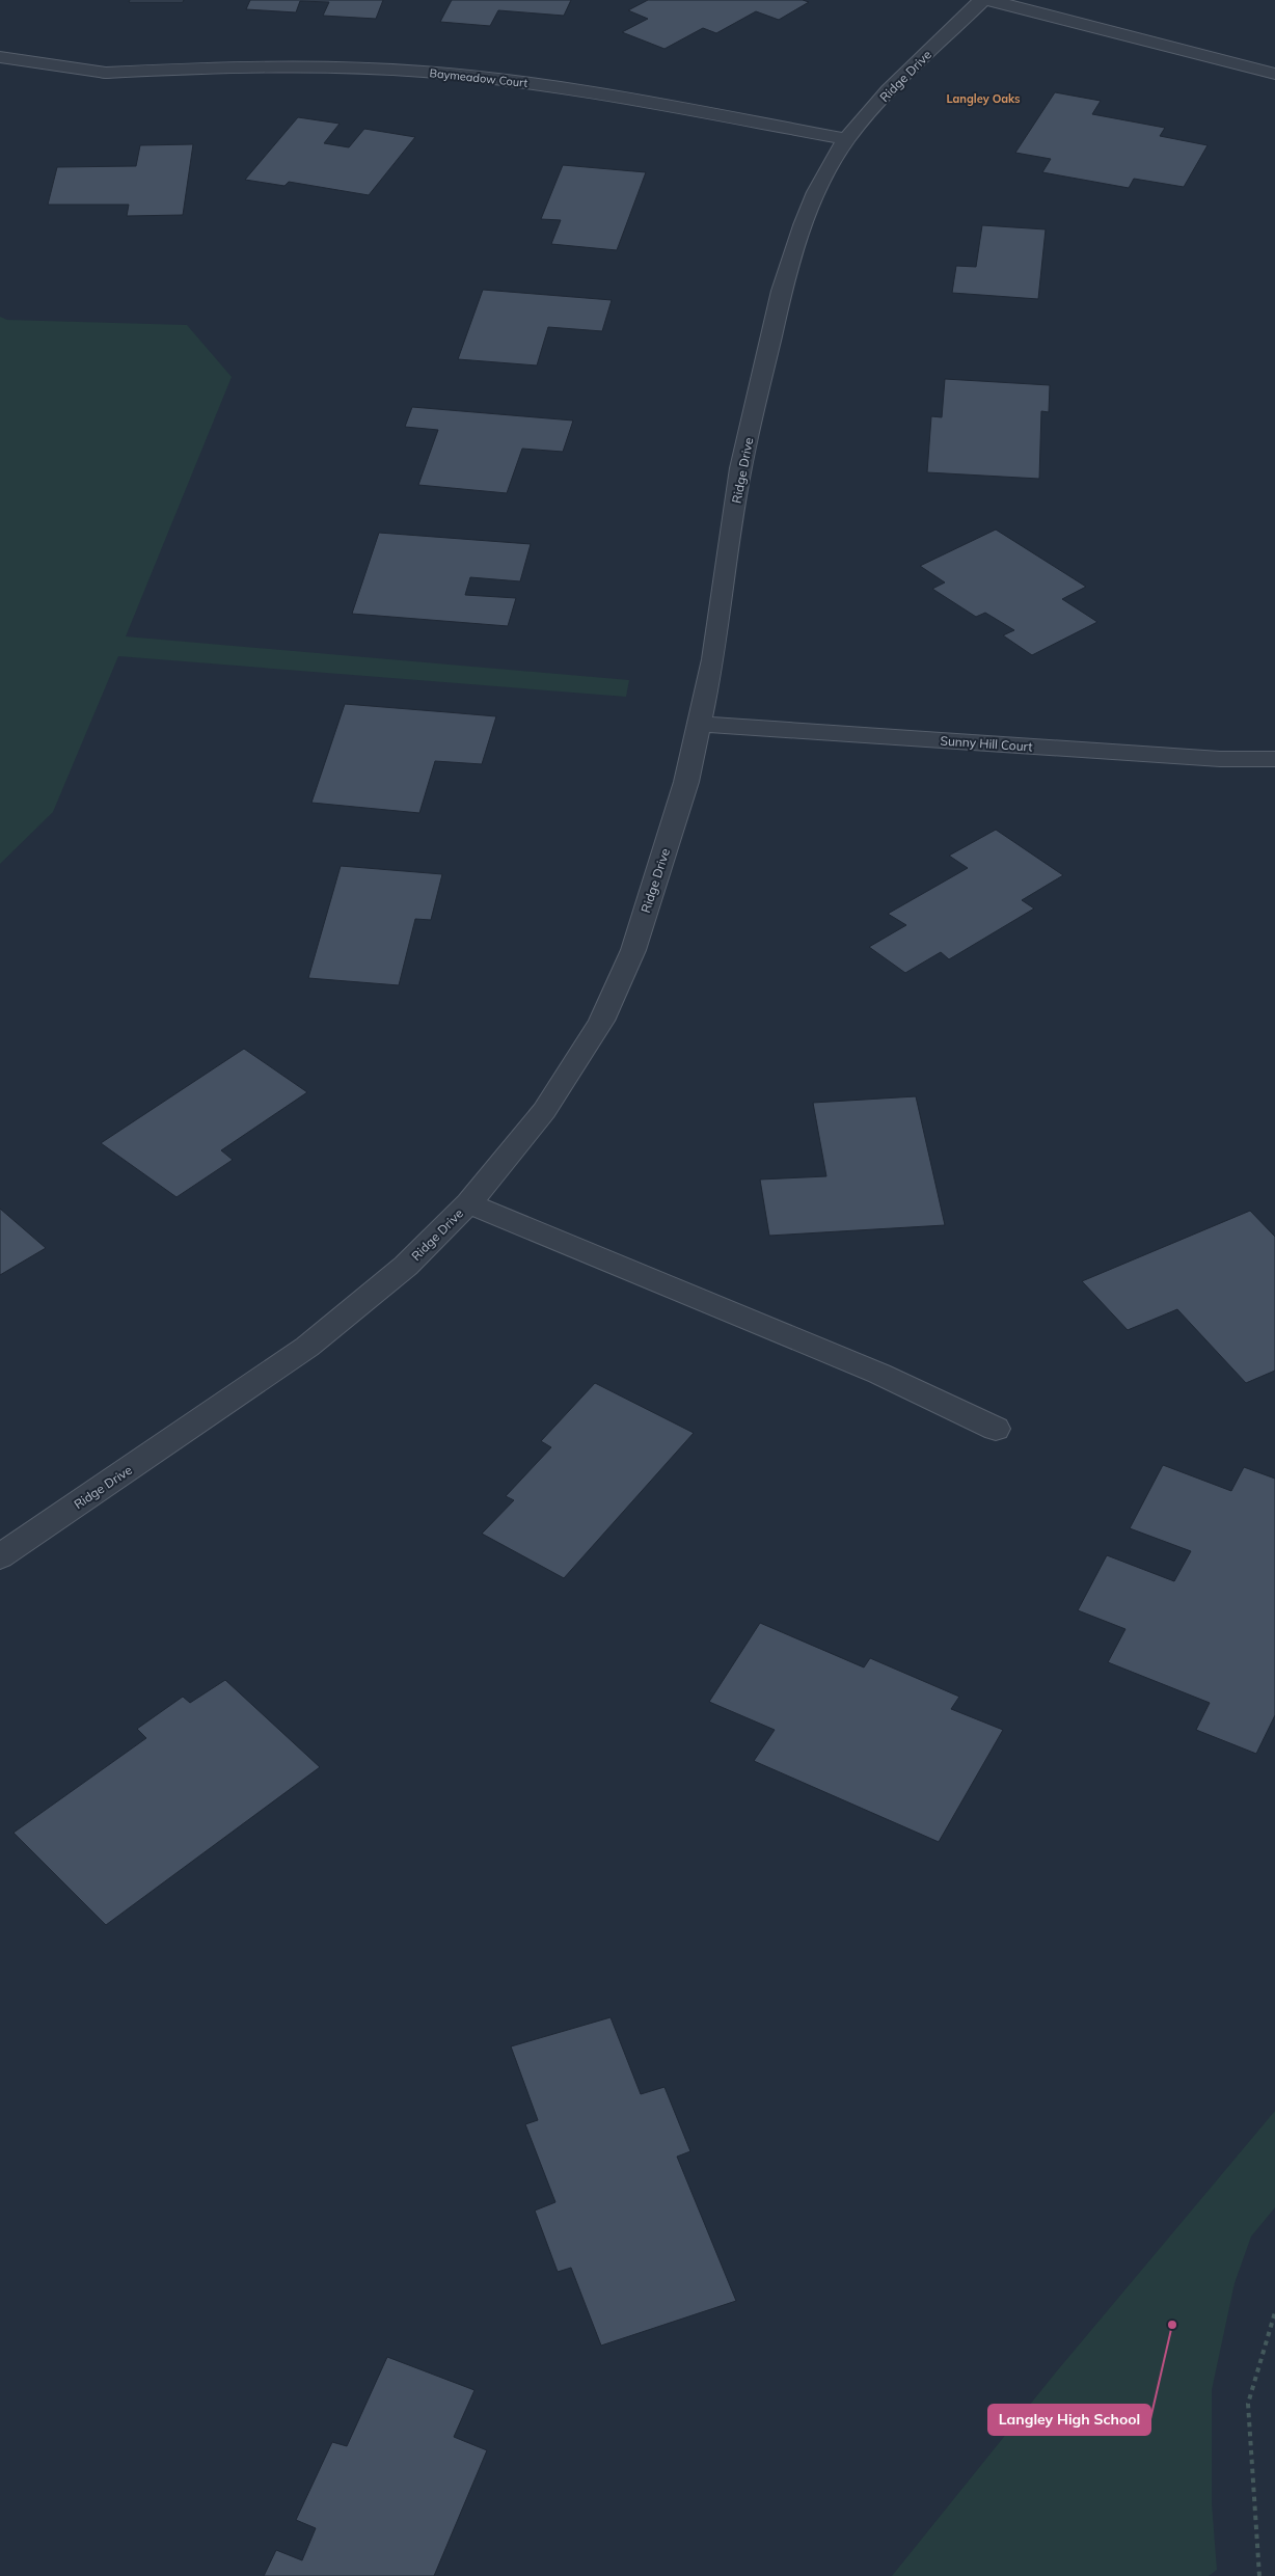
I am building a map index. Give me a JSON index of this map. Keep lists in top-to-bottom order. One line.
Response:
{"streets":{"street":["Ridge Drive","Baymeadow Court","Sunny Hill Court"]},"crossings":[["Ridge Drive","Baymeadow Court"],["Ridge Drive","Sunny Hill Court"]],"districts":["Langley Oaks"],"places":["Langley High School"]}
